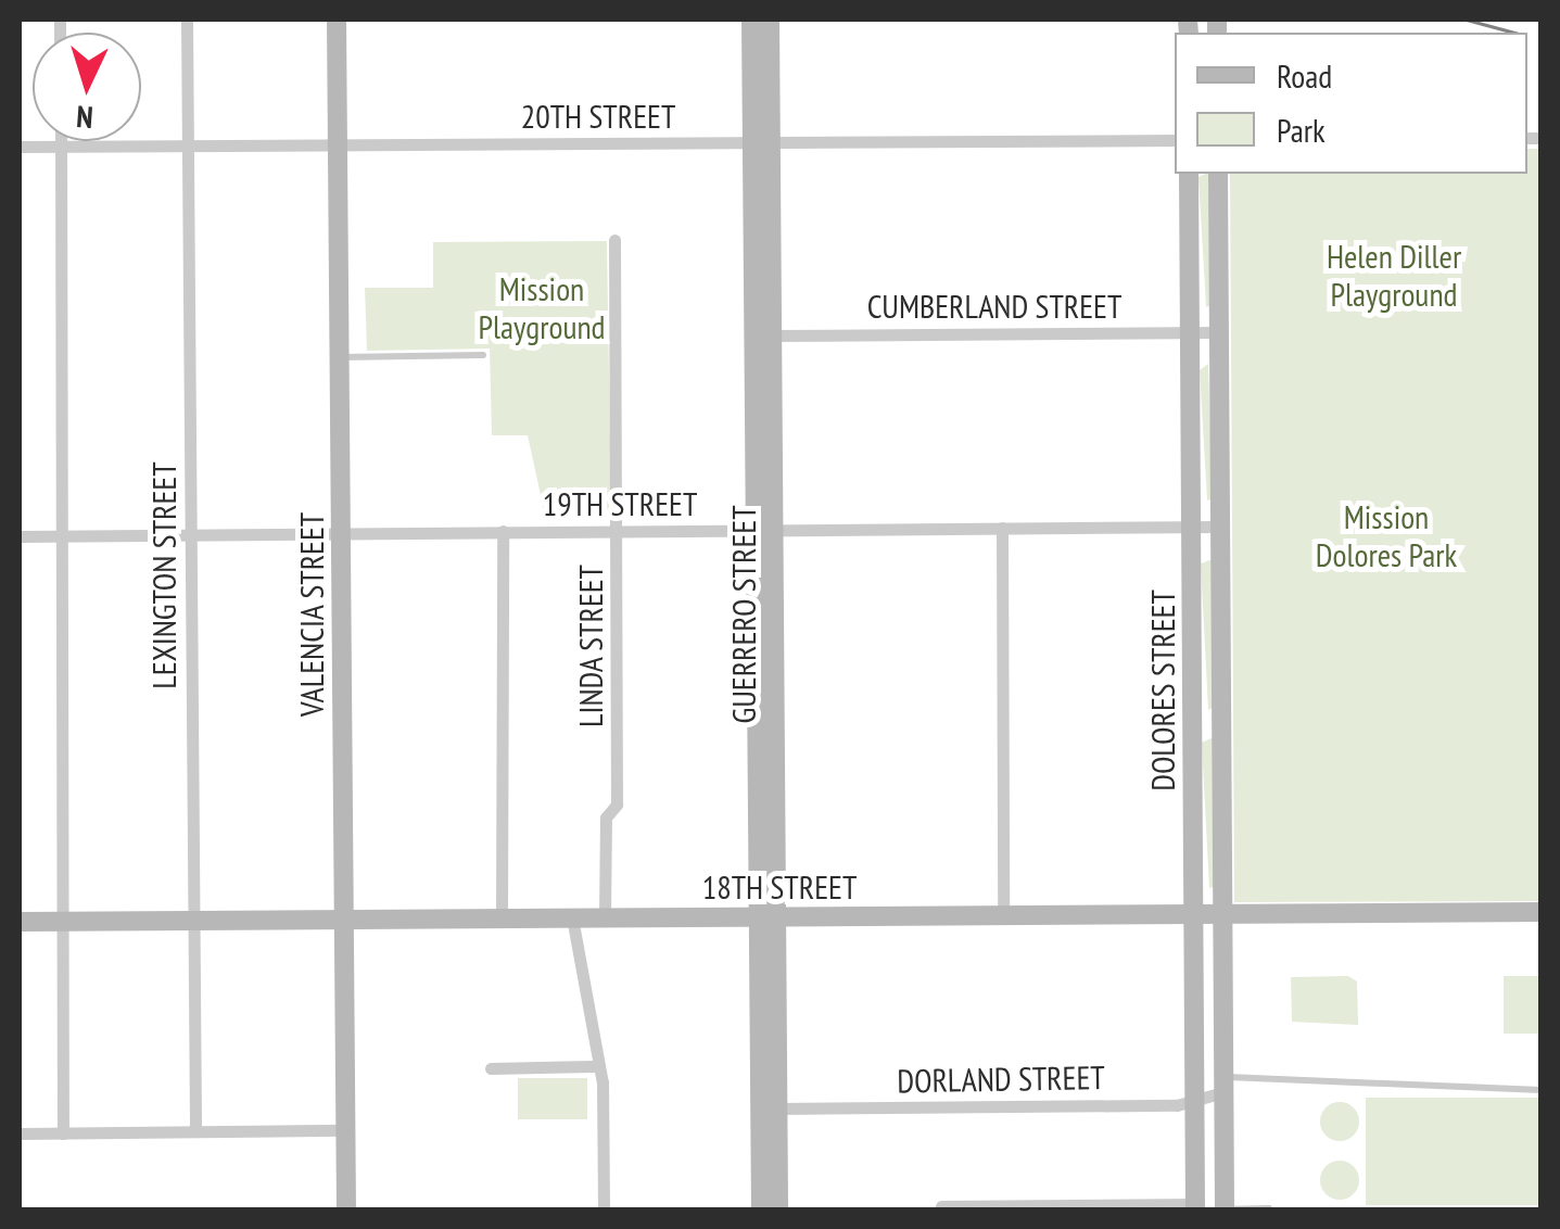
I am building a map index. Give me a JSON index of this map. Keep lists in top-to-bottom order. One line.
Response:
{"streets":{"main road":["VALENCIA STREET","GUERRERO STREET","DOLORES STREET","18TH STREET"],"street":["20TH STREET","CUMBERLAND STREET","19TH STREET","LEXINGTON STREET","LINDA STREET","DORLAND STREET"]},"crossings":[["20TH STREET","LEXINGTON STREET"],["20TH STREET","VALENCIA STREET"],["20TH STREET","GUERRERO STREET"],["CUMBERLAND STREET","GUERRERO STREET"],["CUMBERLAND STREET","DOLORES STREET"],["19TH STREET","LEXINGTON STREET"],["19TH STREET","VALENCIA STREET"],["19TH STREET","GUERRERO STREET"],["19TH STREET","LINDA STREET"],["19TH STREET","DOLORES STREET"],["LEXINGTON STREET","18TH STREET"],["VALENCIA STREET","18TH STREET"],["GUERRERO STREET","18TH STREET"],["GUERRERO STREET","DORLAND STREET"],["LINDA STREET","18TH STREET"],["DOLORES STREET","18TH STREET"],["DOLORES STREET","DORLAND STREET"]],"parks":["Helen Diller Playground","Mission Playground","Mission Dolores Park"],"legend":["Road","Park"],"north":"bottom"}
